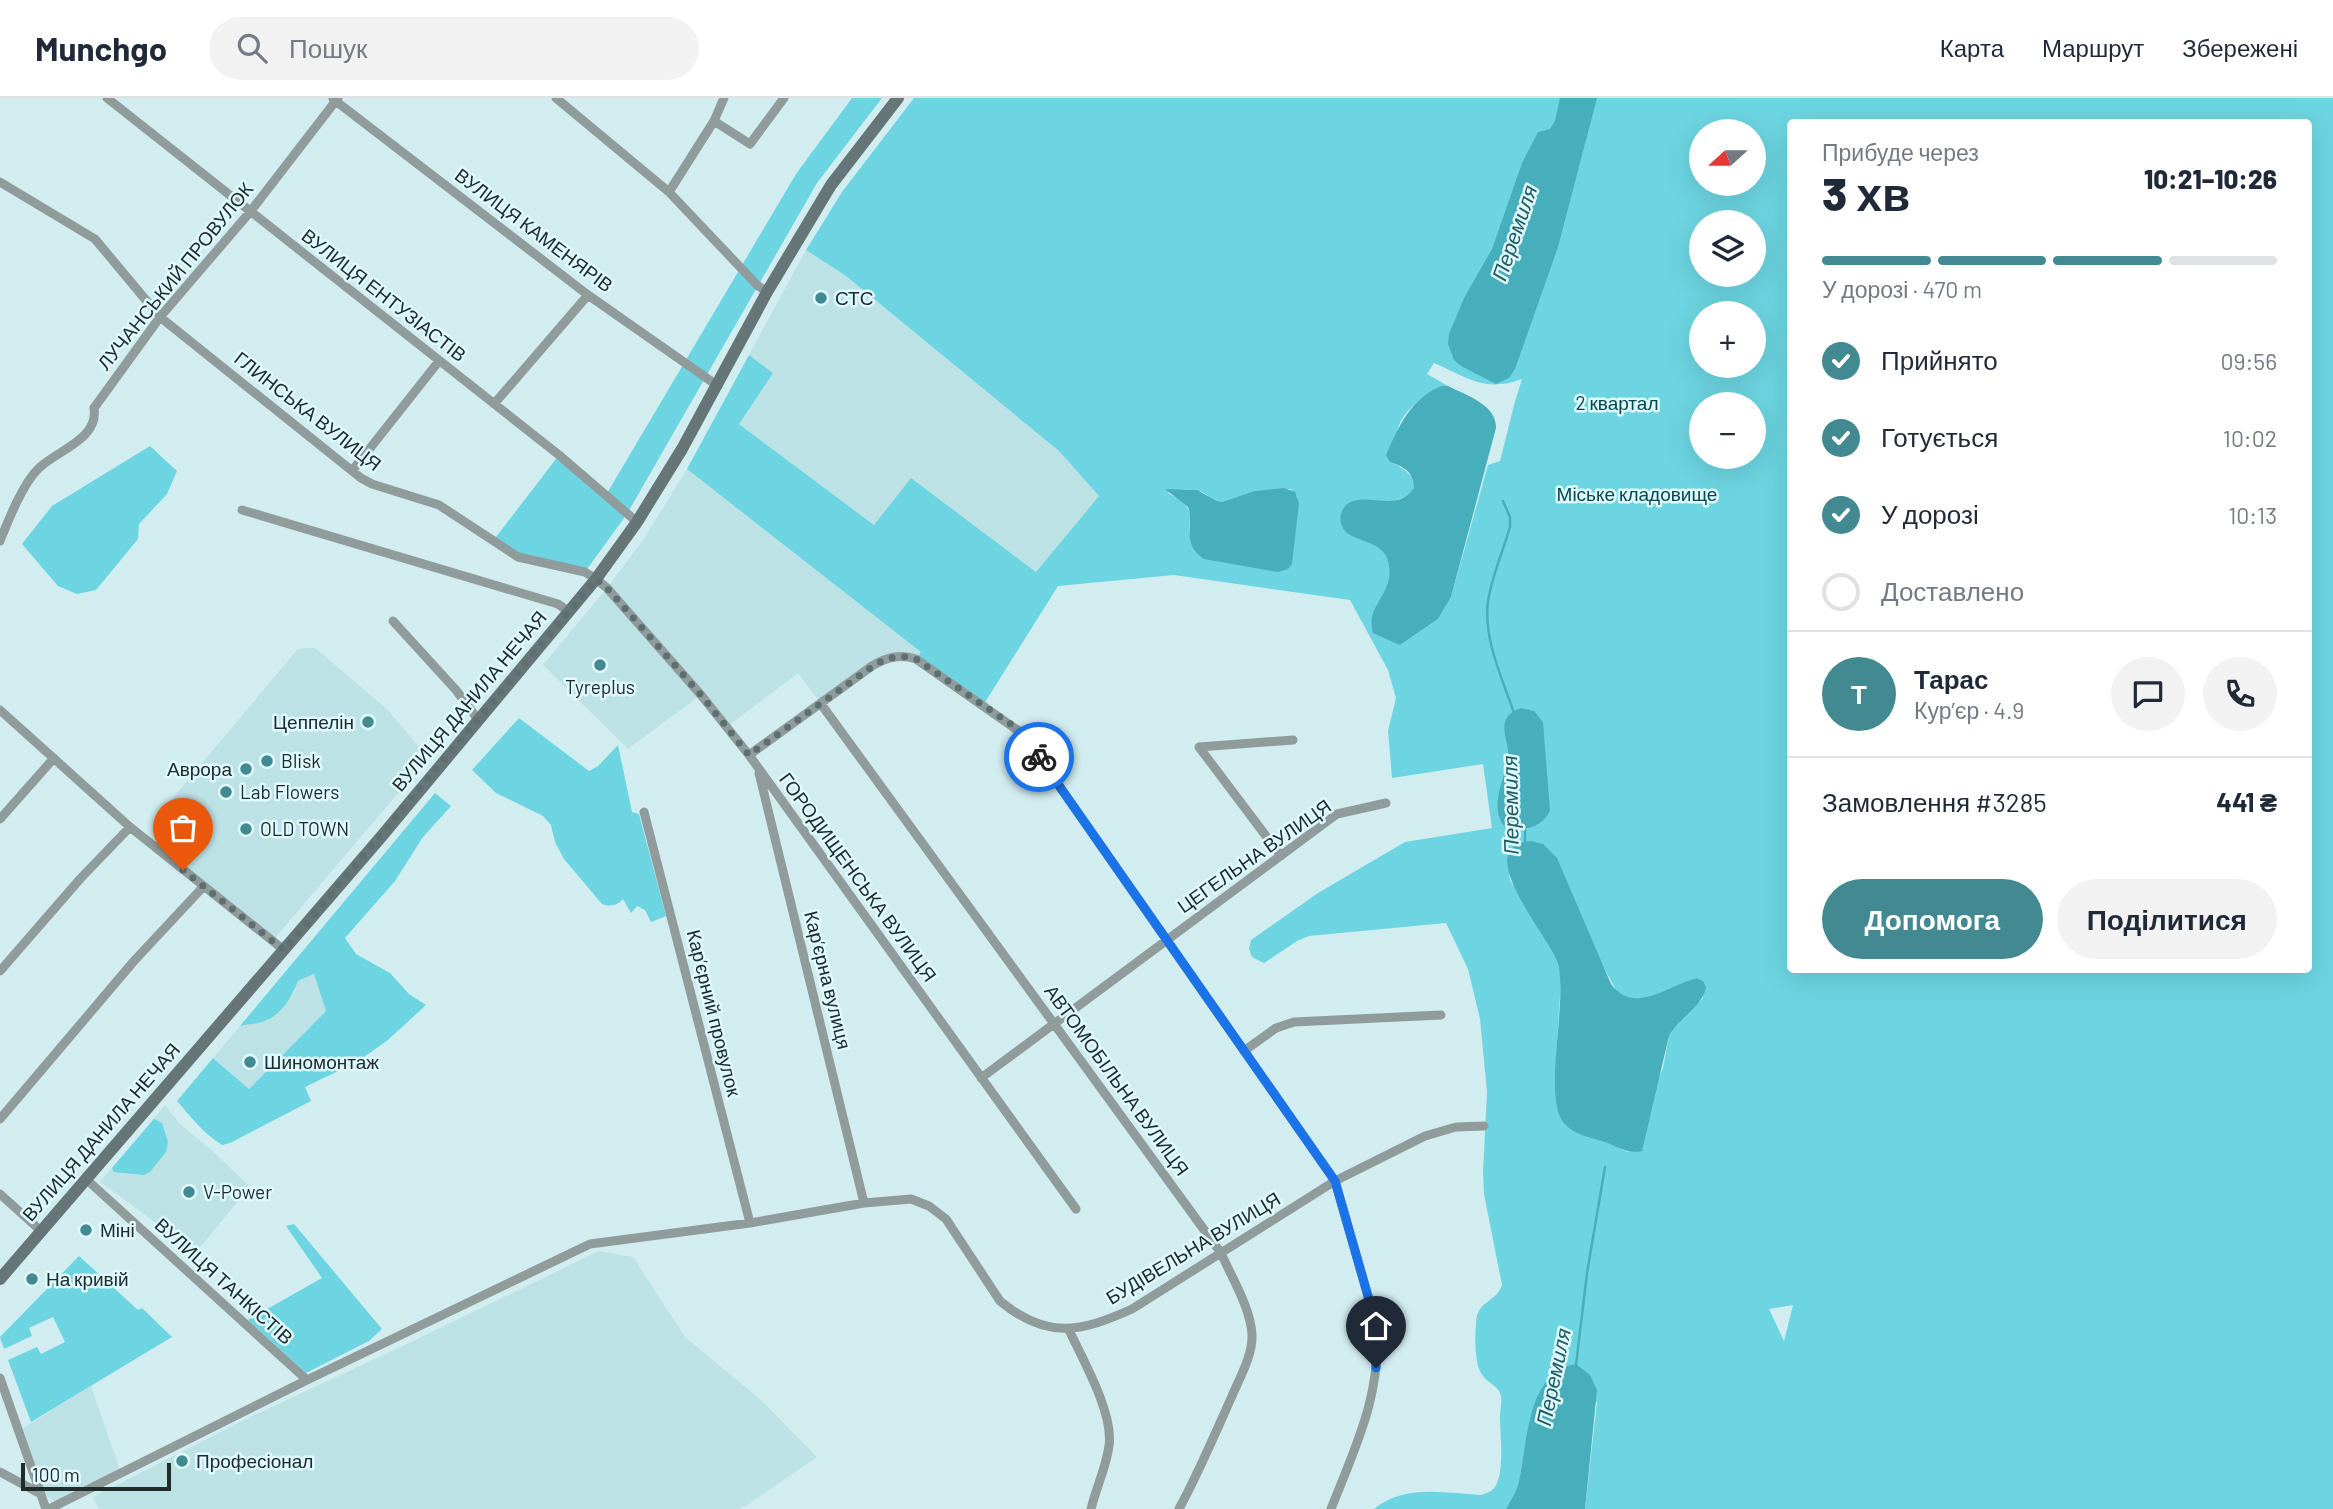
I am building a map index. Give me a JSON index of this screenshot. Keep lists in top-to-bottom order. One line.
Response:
{"streets":{"main road":["ВУЛИЦЯ ДАНИЛА НЕЧАЯ"],"street":["ВУЛИЦЯ КАМЕНЯРІВ","ЛУЧАНСЬКИЙ ПРОВУЛОК","ВУЛИЦЯ ЕНТУЗІАСТІВ","ГЛИНСЬКА ВУЛИЦЯ","ЦЕГЕЛЬНА ВУЛИЦЯ","ГОРОДИЩЕНСЬКА ВУЛИЦЯ","Карʼєрна вулиця","Карʼєрний провулок","АВТОМОБІЛЬНА ВУЛИЦЯ","БУДІВЕЛЬНА ВУЛИЦЯ","ВУЛИЦЯ ТАНКІСТІВ"]},"crossings":[["ВУЛИЦЯ КАМЕНЯРІВ","ЛУЧАНСЬКИЙ ПРОВУЛОК"],["ВУЛИЦЯ КАМЕНЯРІВ","ВУЛИЦЯ ДАНИЛА НЕЧАЯ"],["ЛУЧАНСЬКИЙ ПРОВУЛОК","ВУЛИЦЯ ЕНТУЗІАСТІВ"],["ЛУЧАНСЬКИЙ ПРОВУЛОК","ГЛИНСЬКА ВУЛИЦЯ"],["ВУЛИЦЯ ЕНТУЗІАСТІВ","ВУЛИЦЯ ДАНИЛА НЕЧАЯ"],["ГЛИНСЬКА ВУЛИЦЯ","ВУЛИЦЯ ДАНИЛА НЕЧАЯ"],["ГЛИНСЬКА ВУЛИЦЯ","ГОРОДИЩЕНСЬКА ВУЛИЦЯ"],["ВУЛИЦЯ ДАНИЛА НЕЧАЯ","ГОРОДИЩЕНСЬКА ВУЛИЦЯ"],["ВУЛИЦЯ ДАНИЛА НЕЧАЯ","ВУЛИЦЯ ТАНКІСТІВ"],["ЦЕГЕЛЬНА ВУЛИЦЯ","ГОРОДИЩЕНСЬКА ВУЛИЦЯ"],["ЦЕГЕЛЬНА ВУЛИЦЯ","АВТОМОБІЛЬНА ВУЛИЦЯ"],["ГОРОДИЩЕНСЬКА ВУЛИЦЯ","Карʼєрна вулиця"],["Карʼєрна вулиця","БУДІВЕЛЬНА ВУЛИЦЯ"],["Карʼєрний провулок","БУДІВЕЛЬНА ВУЛИЦЯ"],["АВТОМОБІЛЬНА ВУЛИЦЯ","БУДІВЕЛЬНА ВУЛИЦЯ"],["БУДІВЕЛЬНА ВУЛИЦЯ","ВУЛИЦЯ ТАНКІСТІВ"]],"water":["Перемиля"],"parks":["2 квартал","Міське кладовище"],"places":["СТС","Tyreplus","Цеппелін","Blisk","Аврора","Lab Flowers","OLD TOWN","Шиномонтаж","V-Power","Міні","На кривій","Професіонал"],"scale_bar":"100 m","north":"left","page":{"header":"Munchgo","search":"Пошук","nav":["Карта","Маршрут","Збережені"],"map_buttons":["+","−"],"heading":["3 хв","Прибуде через","10:21–10:26"],"panel":["Тарас","Кур’єр · 4.9","Замовлення #3285","441 ₴"],"bar":"У дорозі · 470 m","list":[["Прийнято","09:56"],["Готується","10:02"],["У дорозі","10:13"],"Доставлено"],"round":"Т","buttons":["Допомога","Поділитися"],"scale":"100 m"}}
